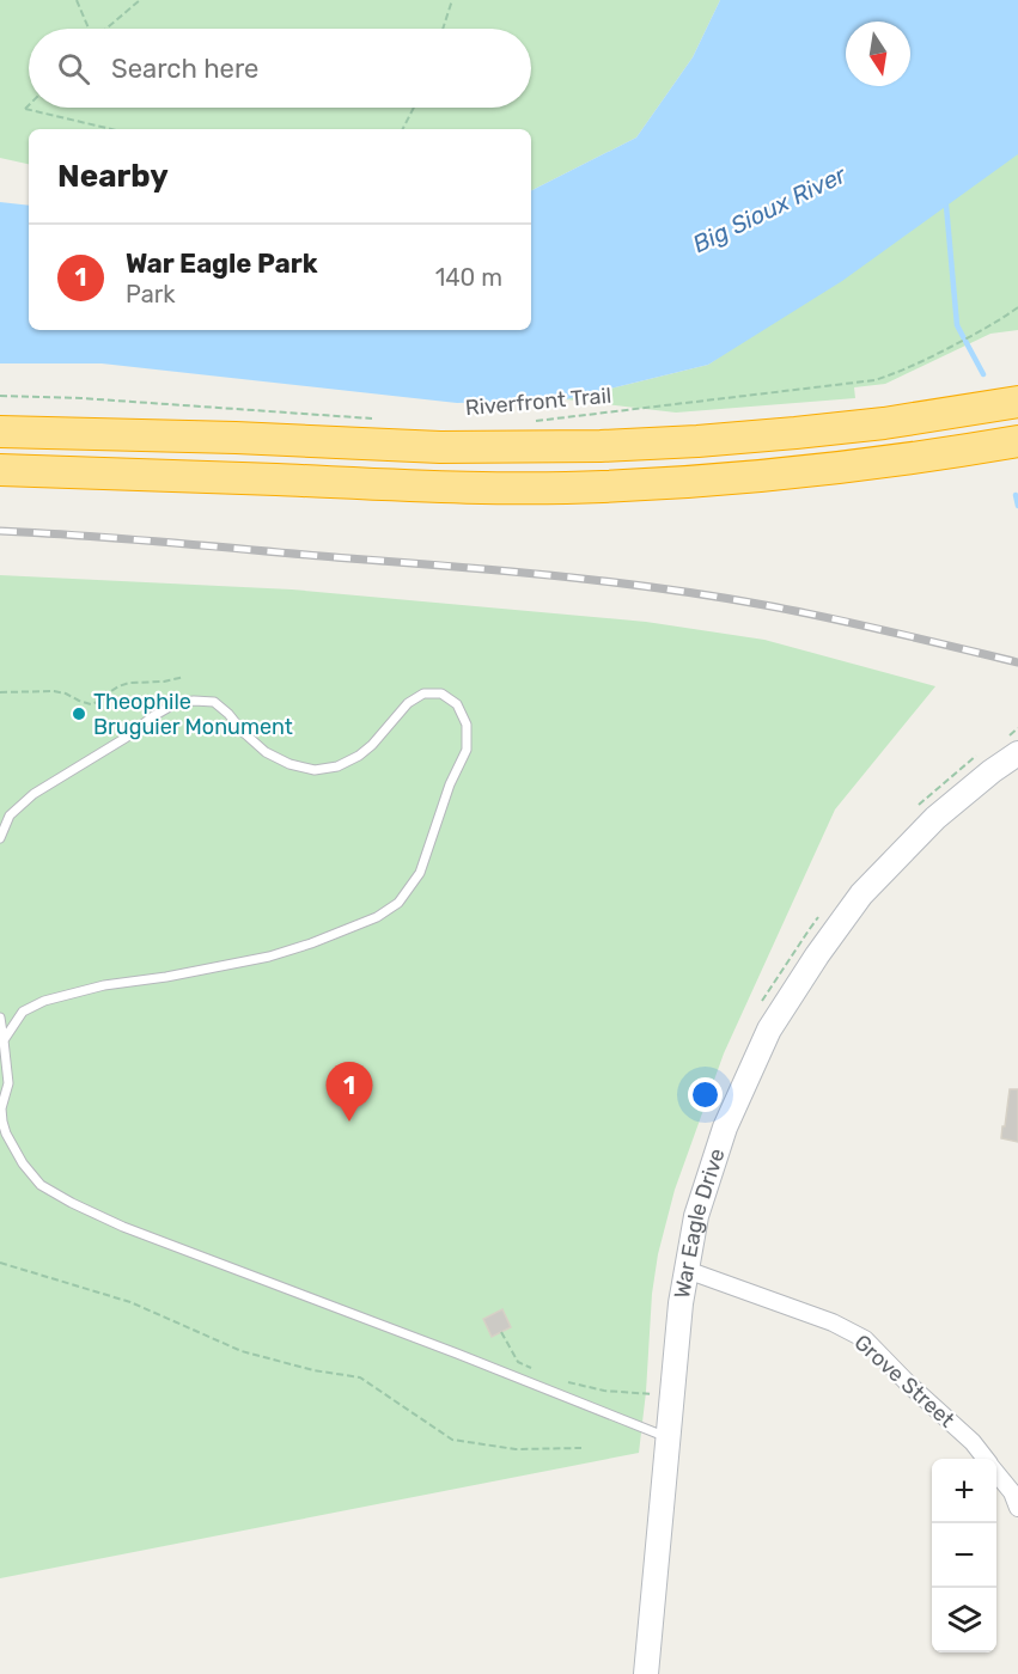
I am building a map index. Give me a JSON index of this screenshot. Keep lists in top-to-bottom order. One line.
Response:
{"streets":{"main road":["War Eagle Drive"],"street":["Grove Street"],"path":["Riverfront Trail"]},"crossings":[["War Eagle Drive","Grove Street"]],"water":["Big Sioux River"],"places":["Theophile Bruguier Monument"],"north":"bottom","page":{"search":"Search here","heading":"Nearby","list":[{"mark":"1","name":"War Eagle Park","note":"Park","value":"140 m"}],"pins":"1","map_buttons":["+","−"]}}
